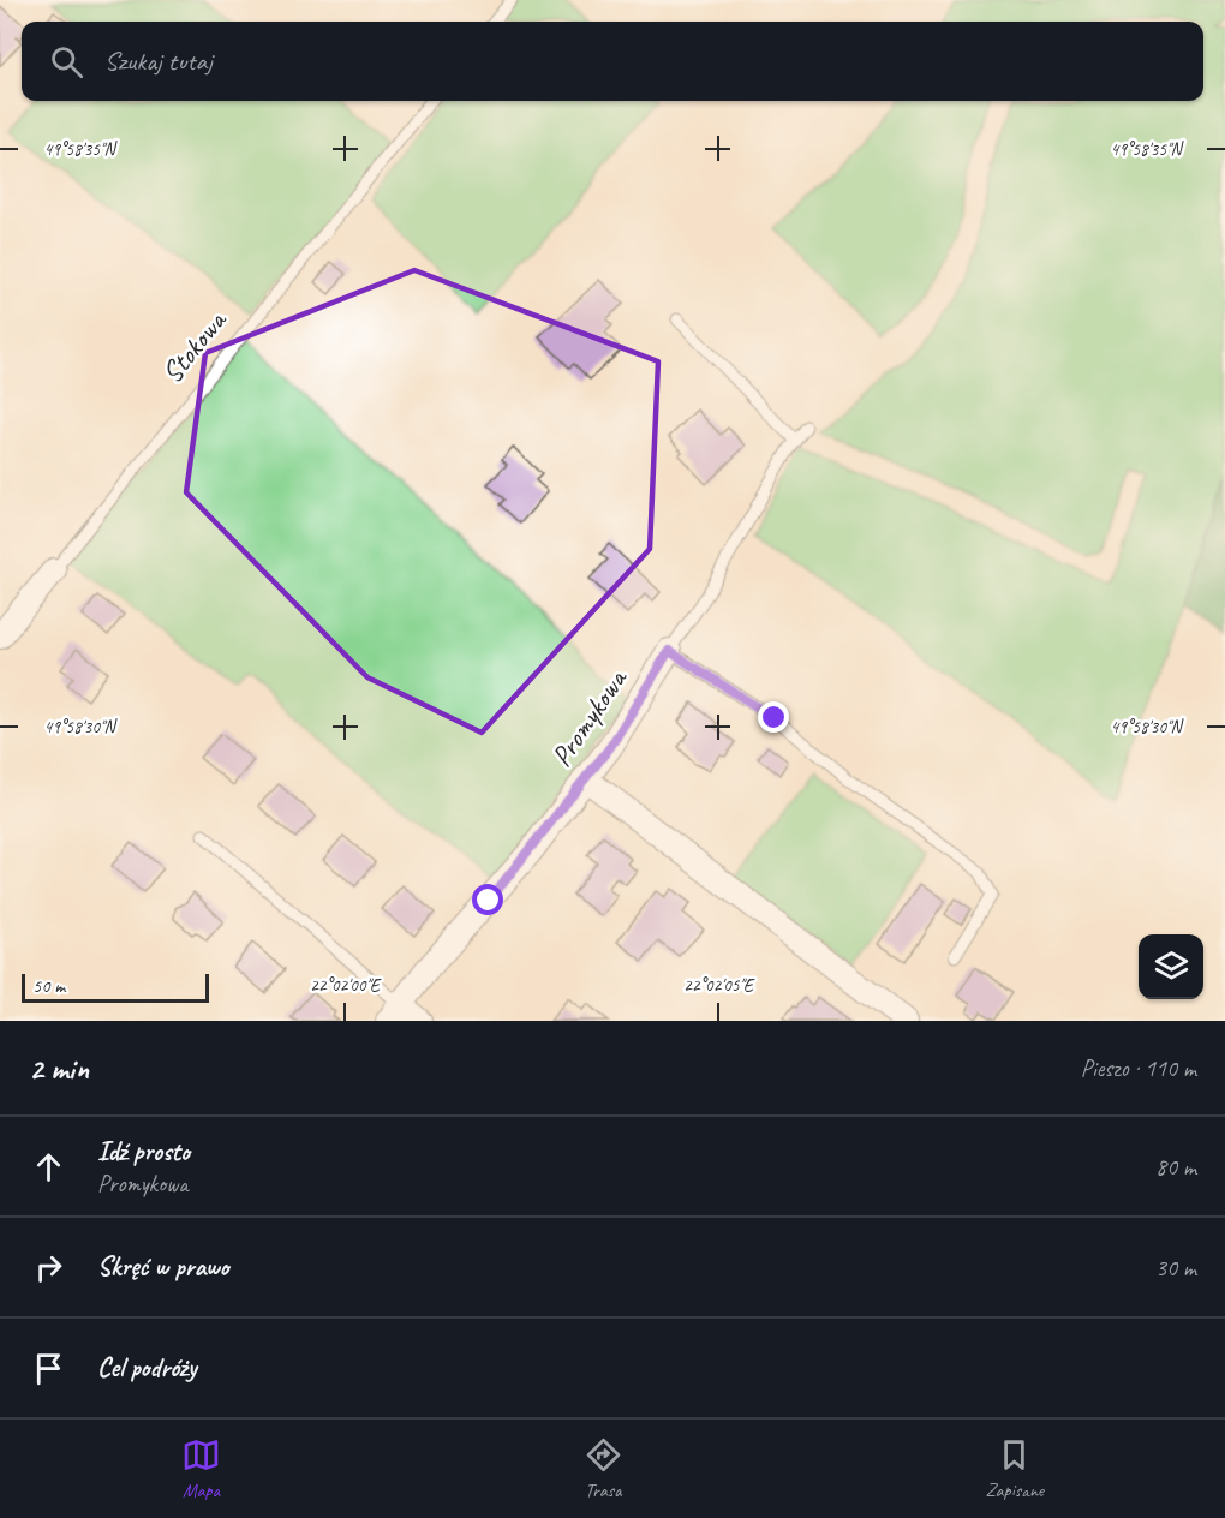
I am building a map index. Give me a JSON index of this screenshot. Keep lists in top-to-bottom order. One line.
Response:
{"streets":{"street":["Stokowa","Promykowa"]},"scale_bar":"50 m","page":{"search":"Szukaj tutaj","scale":"50 m","heading":["2 min","Pieszo · 110 m"],"list":[["Idź prosto","Promykowa","80 m"],["Skręć w prawo","30 m"],"Cel podróży"],"nav":["Mapa","Trasa","Zapisane"]},"coordinates":["49°58'35\"N","49°58'30\"N","22°02'00\"E","22°02'05\"E"]}
